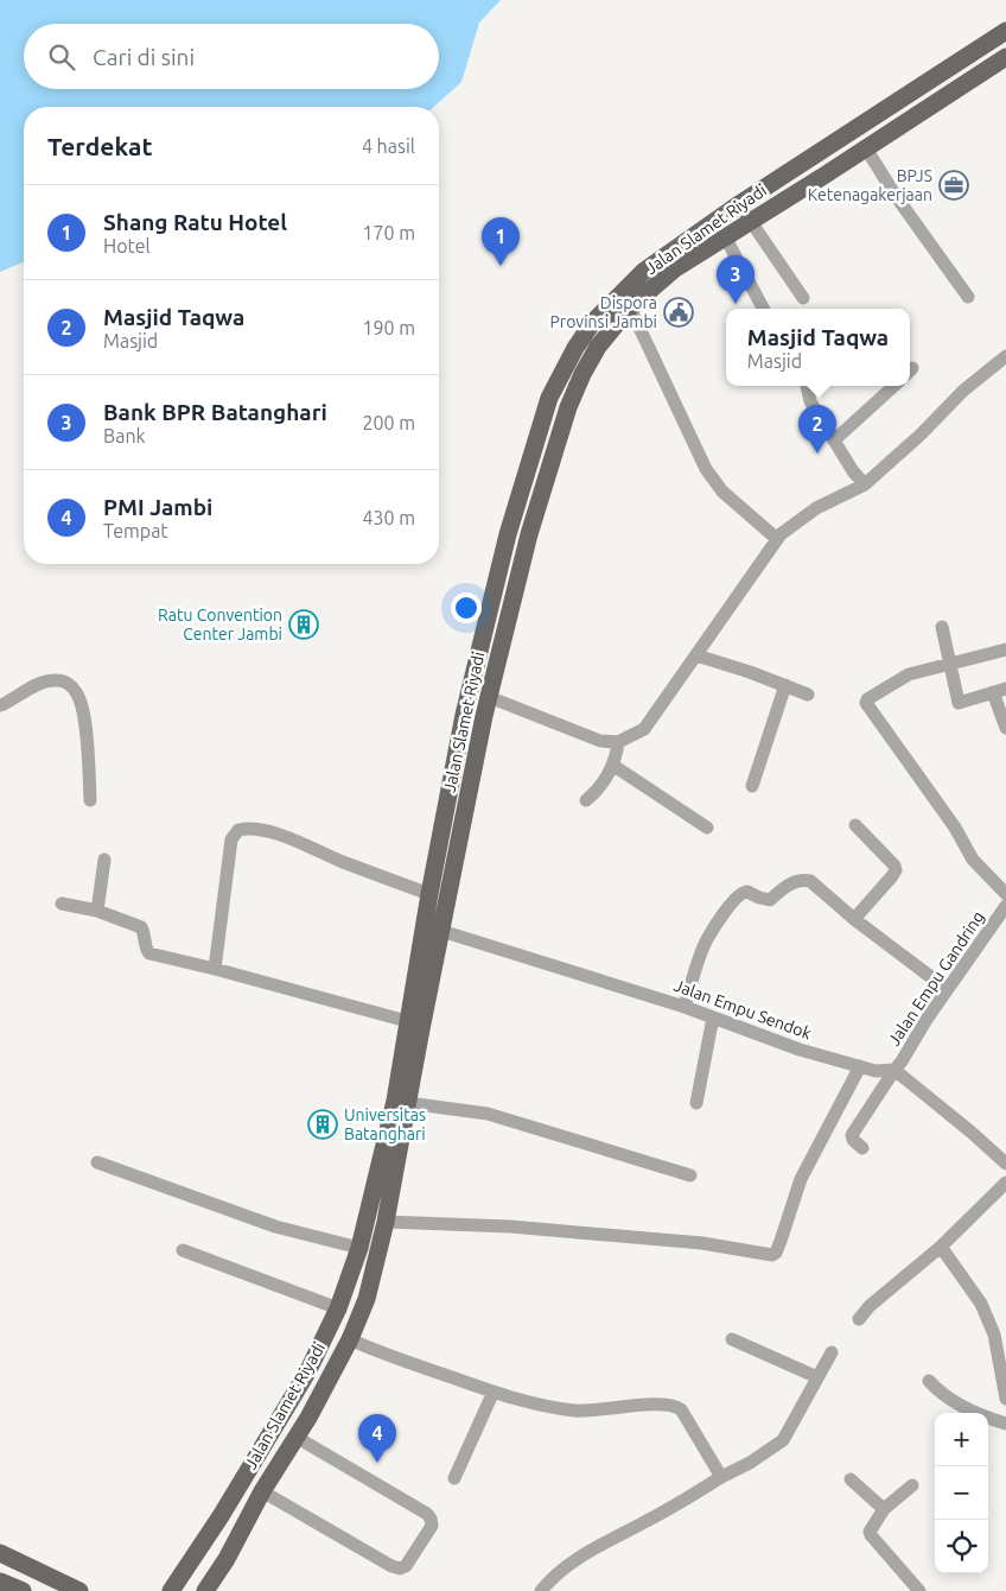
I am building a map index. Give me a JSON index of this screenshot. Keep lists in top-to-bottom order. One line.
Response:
{"streets":{"main road":["Jalan Slamet Riyadi"],"street":["Jalan Empu Gandring","Jalan Empu Sendok"]},"crossings":[["Jalan Slamet Riyadi","Jalan Empu Sendok"],["Jalan Empu Gandring","Jalan Empu Sendok"]],"places":{"office":["BPJS Ketenagakerjaan"],"public building":["Dispora Provinsi Jambi"],"building":["Ratu Convention Center Jambi","Universitas Batanghari"]},"page":{"search":"Cari di sini","heading":["Terdekat","4 hasil"],"list":[{"mark":"1","name":"Shang Ratu Hotel","note":"Hotel","value":"170 m"},{"mark":"2","name":"Masjid Taqwa","note":"Masjid","value":"190 m"},{"mark":"3","name":"Bank BPR Batanghari","note":"Bank","value":"200 m"},{"mark":"4","name":"PMI Jambi","note":"Tempat","value":"430 m"}],"pins":["1","3","2","4"],"popup":["Masjid Taqwa","Masjid"],"map_buttons":["+","−"]}}
